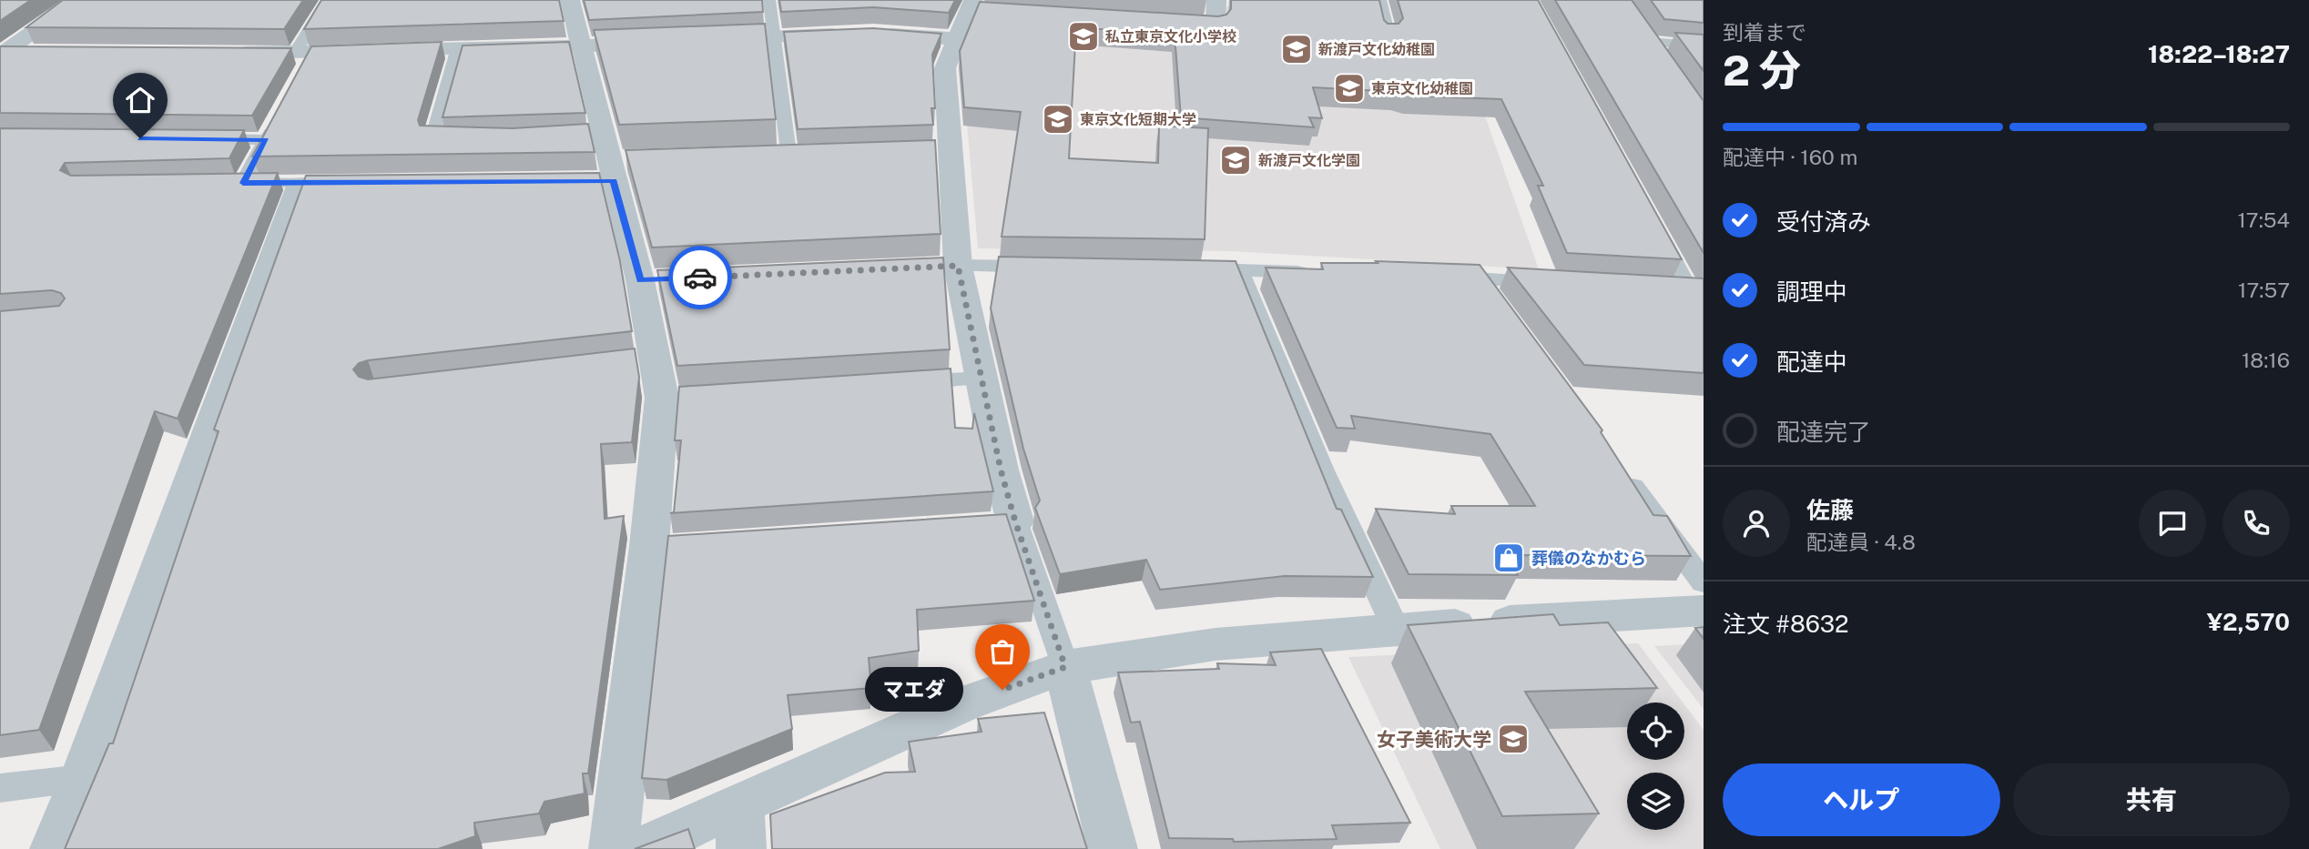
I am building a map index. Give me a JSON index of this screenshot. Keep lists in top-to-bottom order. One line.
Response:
{"places":{"school or university":["私立東京文化小学校","新渡戸文化幼稚園","東京文化幼稚園","東京文化短期大学","新渡戸文化学園","女子美術大学"],"shop":["葬儀のなかむら"],"other":["マエダ"]},"page":{"heading":["2 分","到着まで","18:22–18:27"],"panel":["佐藤","配達員 · 4.8","注文 #8632","¥2,570"],"bar":"配達中 · 160 m","list":[["受付済み","17:54"],["調理中","17:57"],["配達中","18:16"],"配達完了"],"bubble":"マエダ","buttons":["ヘルプ","共有"]}}
